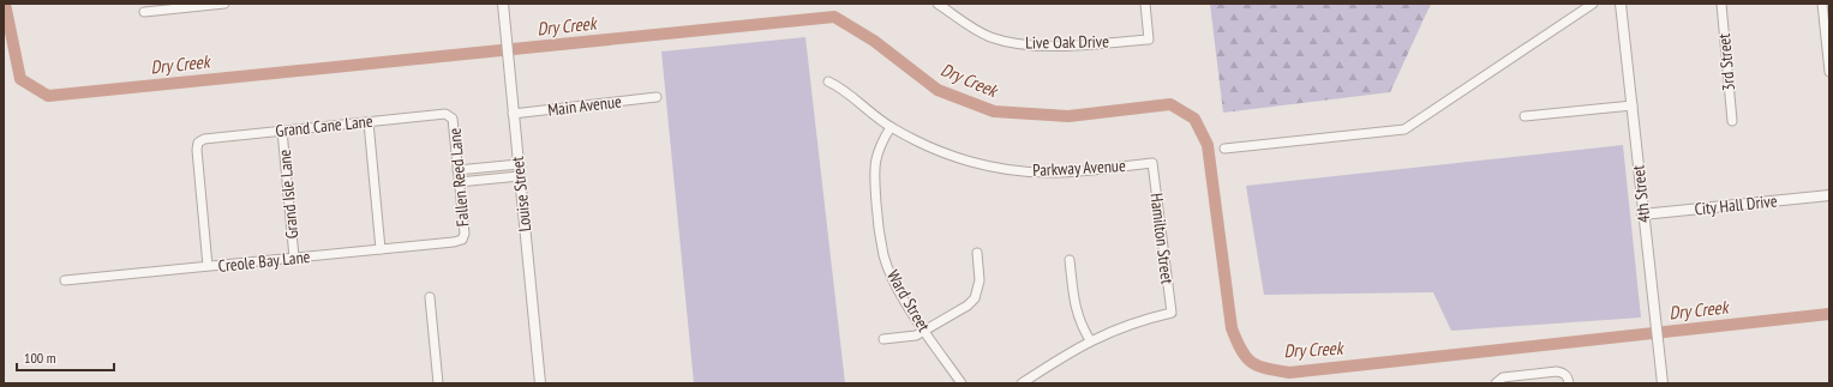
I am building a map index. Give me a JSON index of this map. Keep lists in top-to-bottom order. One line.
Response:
{"streets":{"street":["Live Oak Drive","3rd Street","Main Avenue","Grand Cane Lane","Parkway Avenue","Fallen Reed Lane","Grand Isle Lane","Louise Street","4th Street","City Hall Drive","Hamilton Street","Creole Bay Lane","Ward Street"]},"crossings":[["Main Avenue","Louise Street"],["Grand Cane Lane","Fallen Reed Lane"],["Grand Cane Lane","Grand Isle Lane"],["Grand Cane Lane","Creole Bay Lane"],["Parkway Avenue","Hamilton Street"],["Parkway Avenue","Ward Street"],["Fallen Reed Lane","Creole Bay Lane"],["Grand Isle Lane","Creole Bay Lane"],["4th Street","City Hall Drive"]],"water":["Dry Creek"],"scale_bar":"100 m"}
